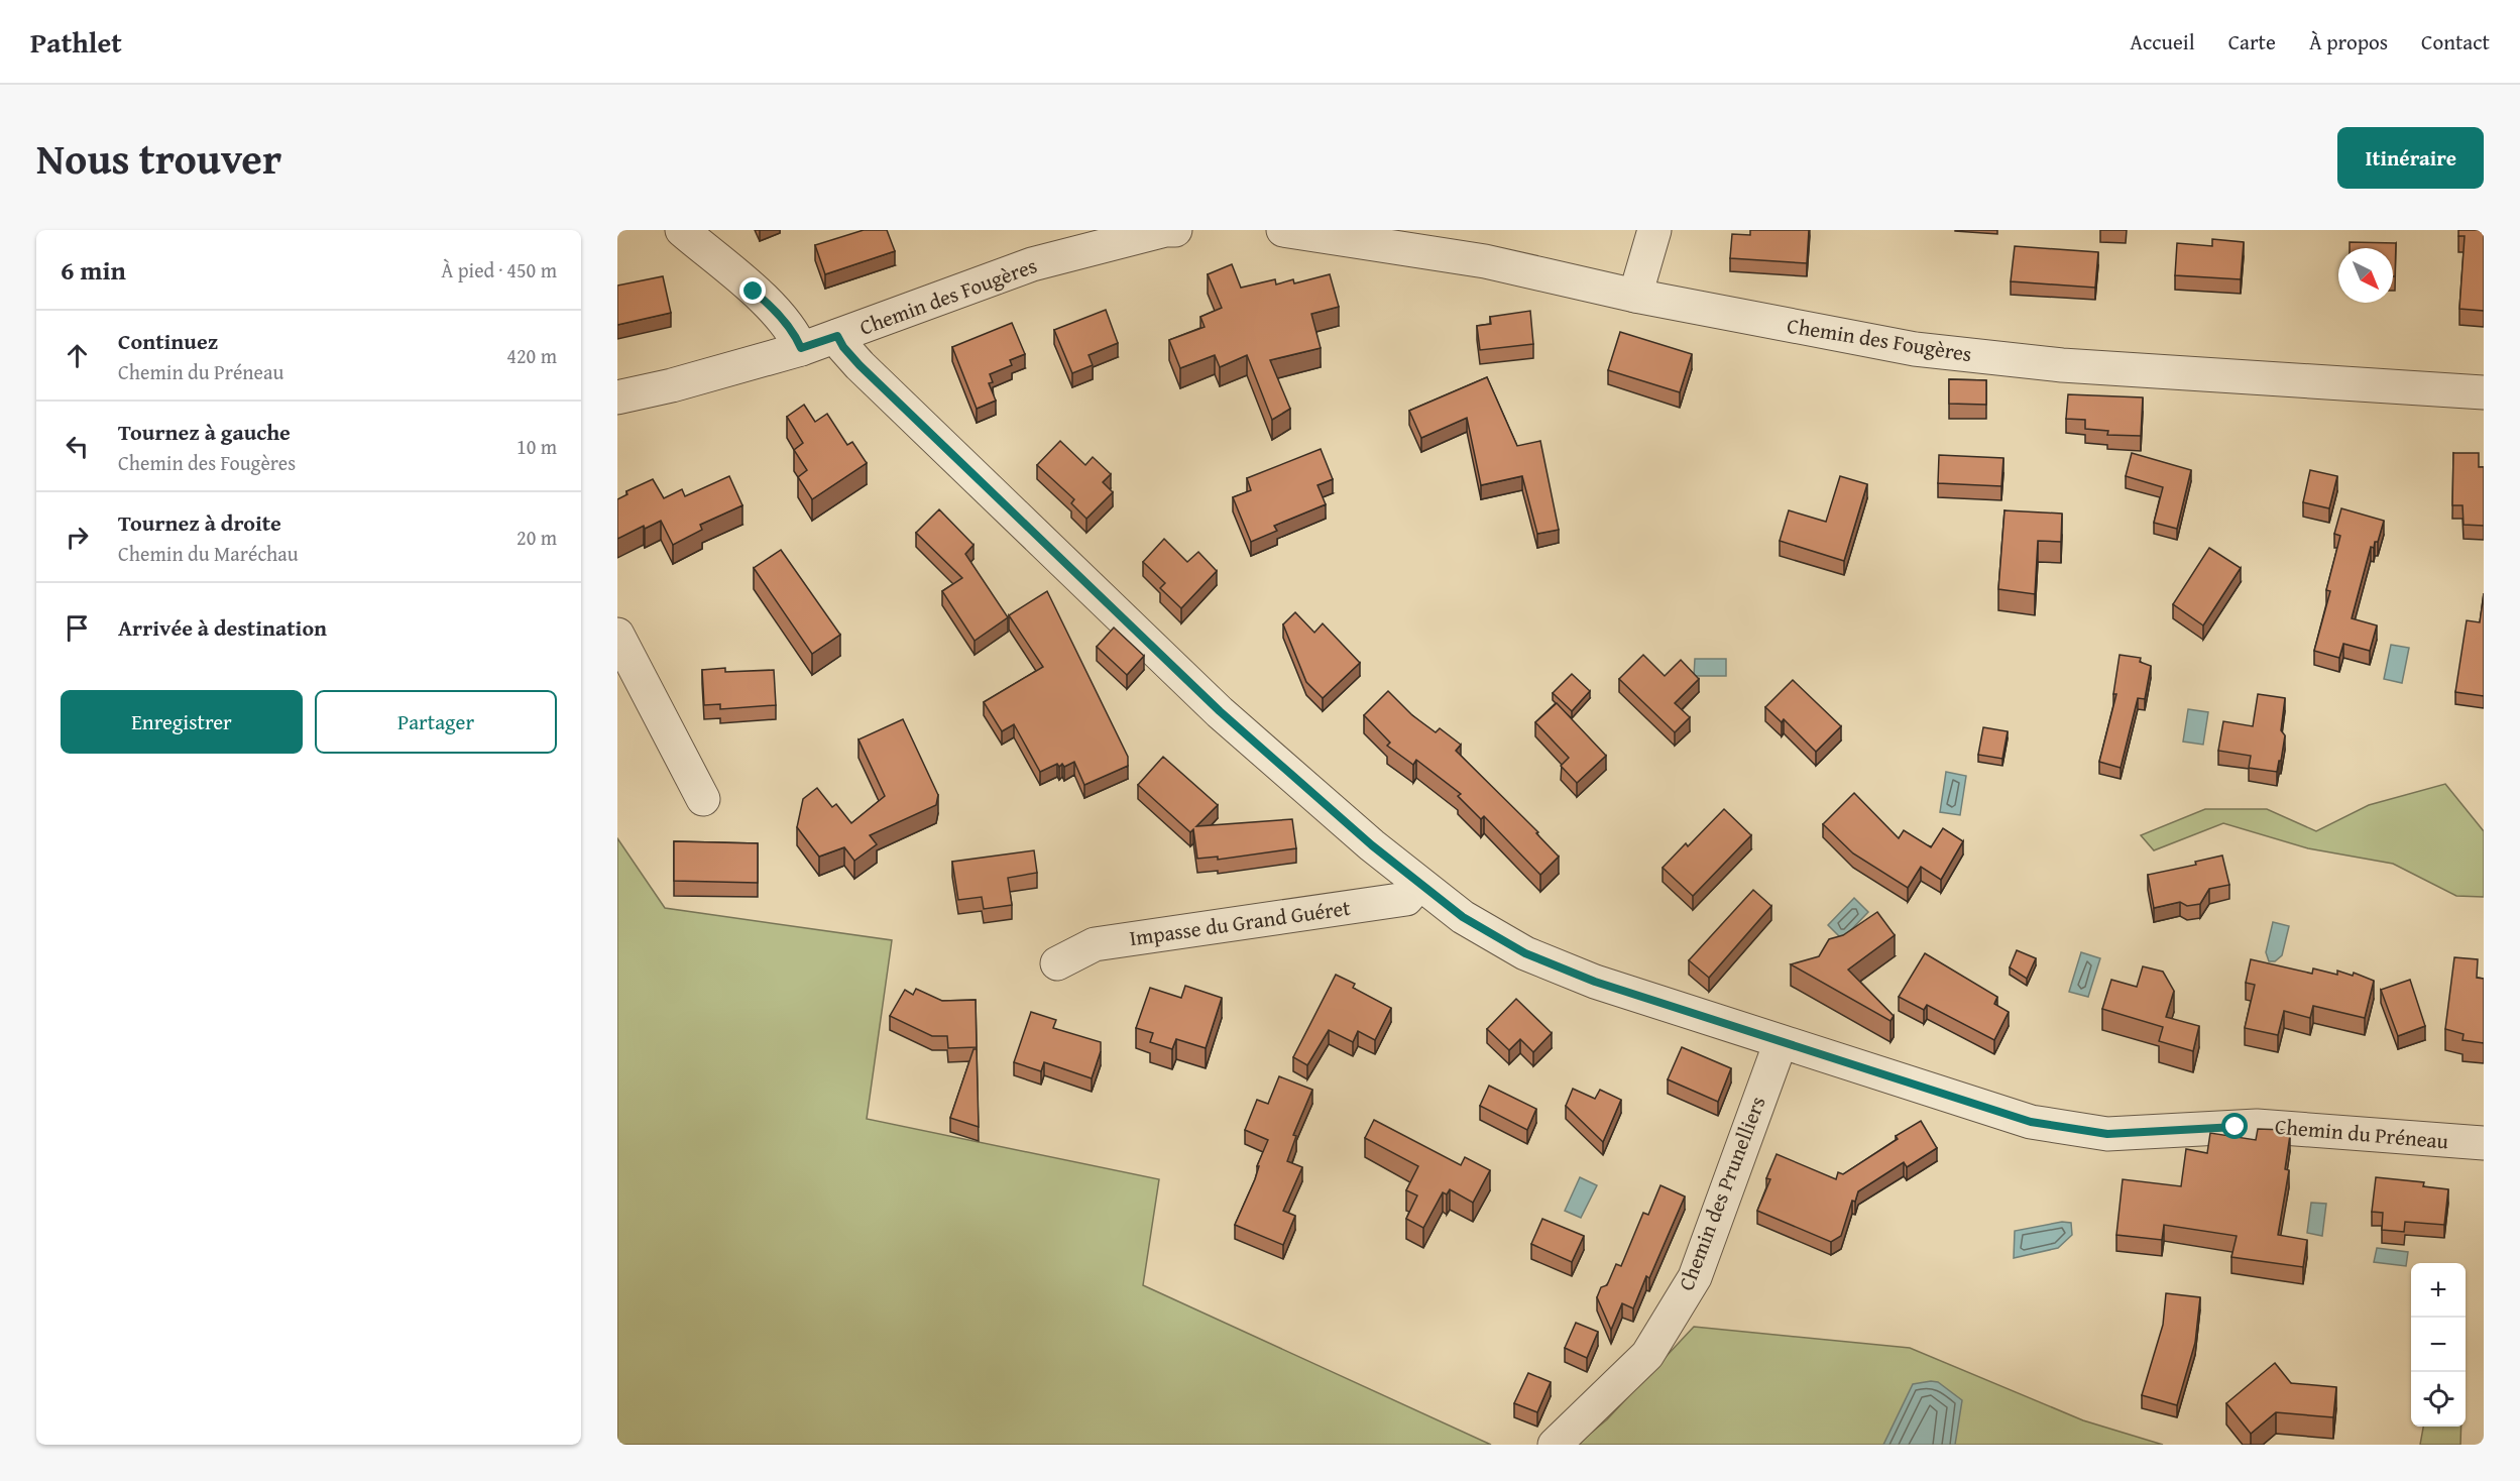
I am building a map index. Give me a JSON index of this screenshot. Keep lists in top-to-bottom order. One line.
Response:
{"streets":{"street":["Chemin des Fougères","Impasse du Grand Guéret","Chemin du Préneau","Chemin des Prunelliers"]},"crossings":[["Chemin des Fougères","Chemin du Préneau"],["Impasse du Grand Guéret","Chemin du Préneau"],["Chemin du Préneau","Chemin des Prunelliers"]],"north":"bottom right","page":{"header":"Pathlet","nav":["Accueil","Carte","À propos","Contact"],"title":"Nous trouver","buttons":["Itinéraire",["Enregistrer","Partager"]],"heading":["6 min","À pied · 450 m"],"list":[["Continuez","Chemin du Préneau","420 m"],["Tournez à gauche","Chemin des Fougères","10 m"],["Tournez à droite","Chemin du Maréchau","20 m"],"Arrivée à destination"],"map_buttons":["+","−"]}}
